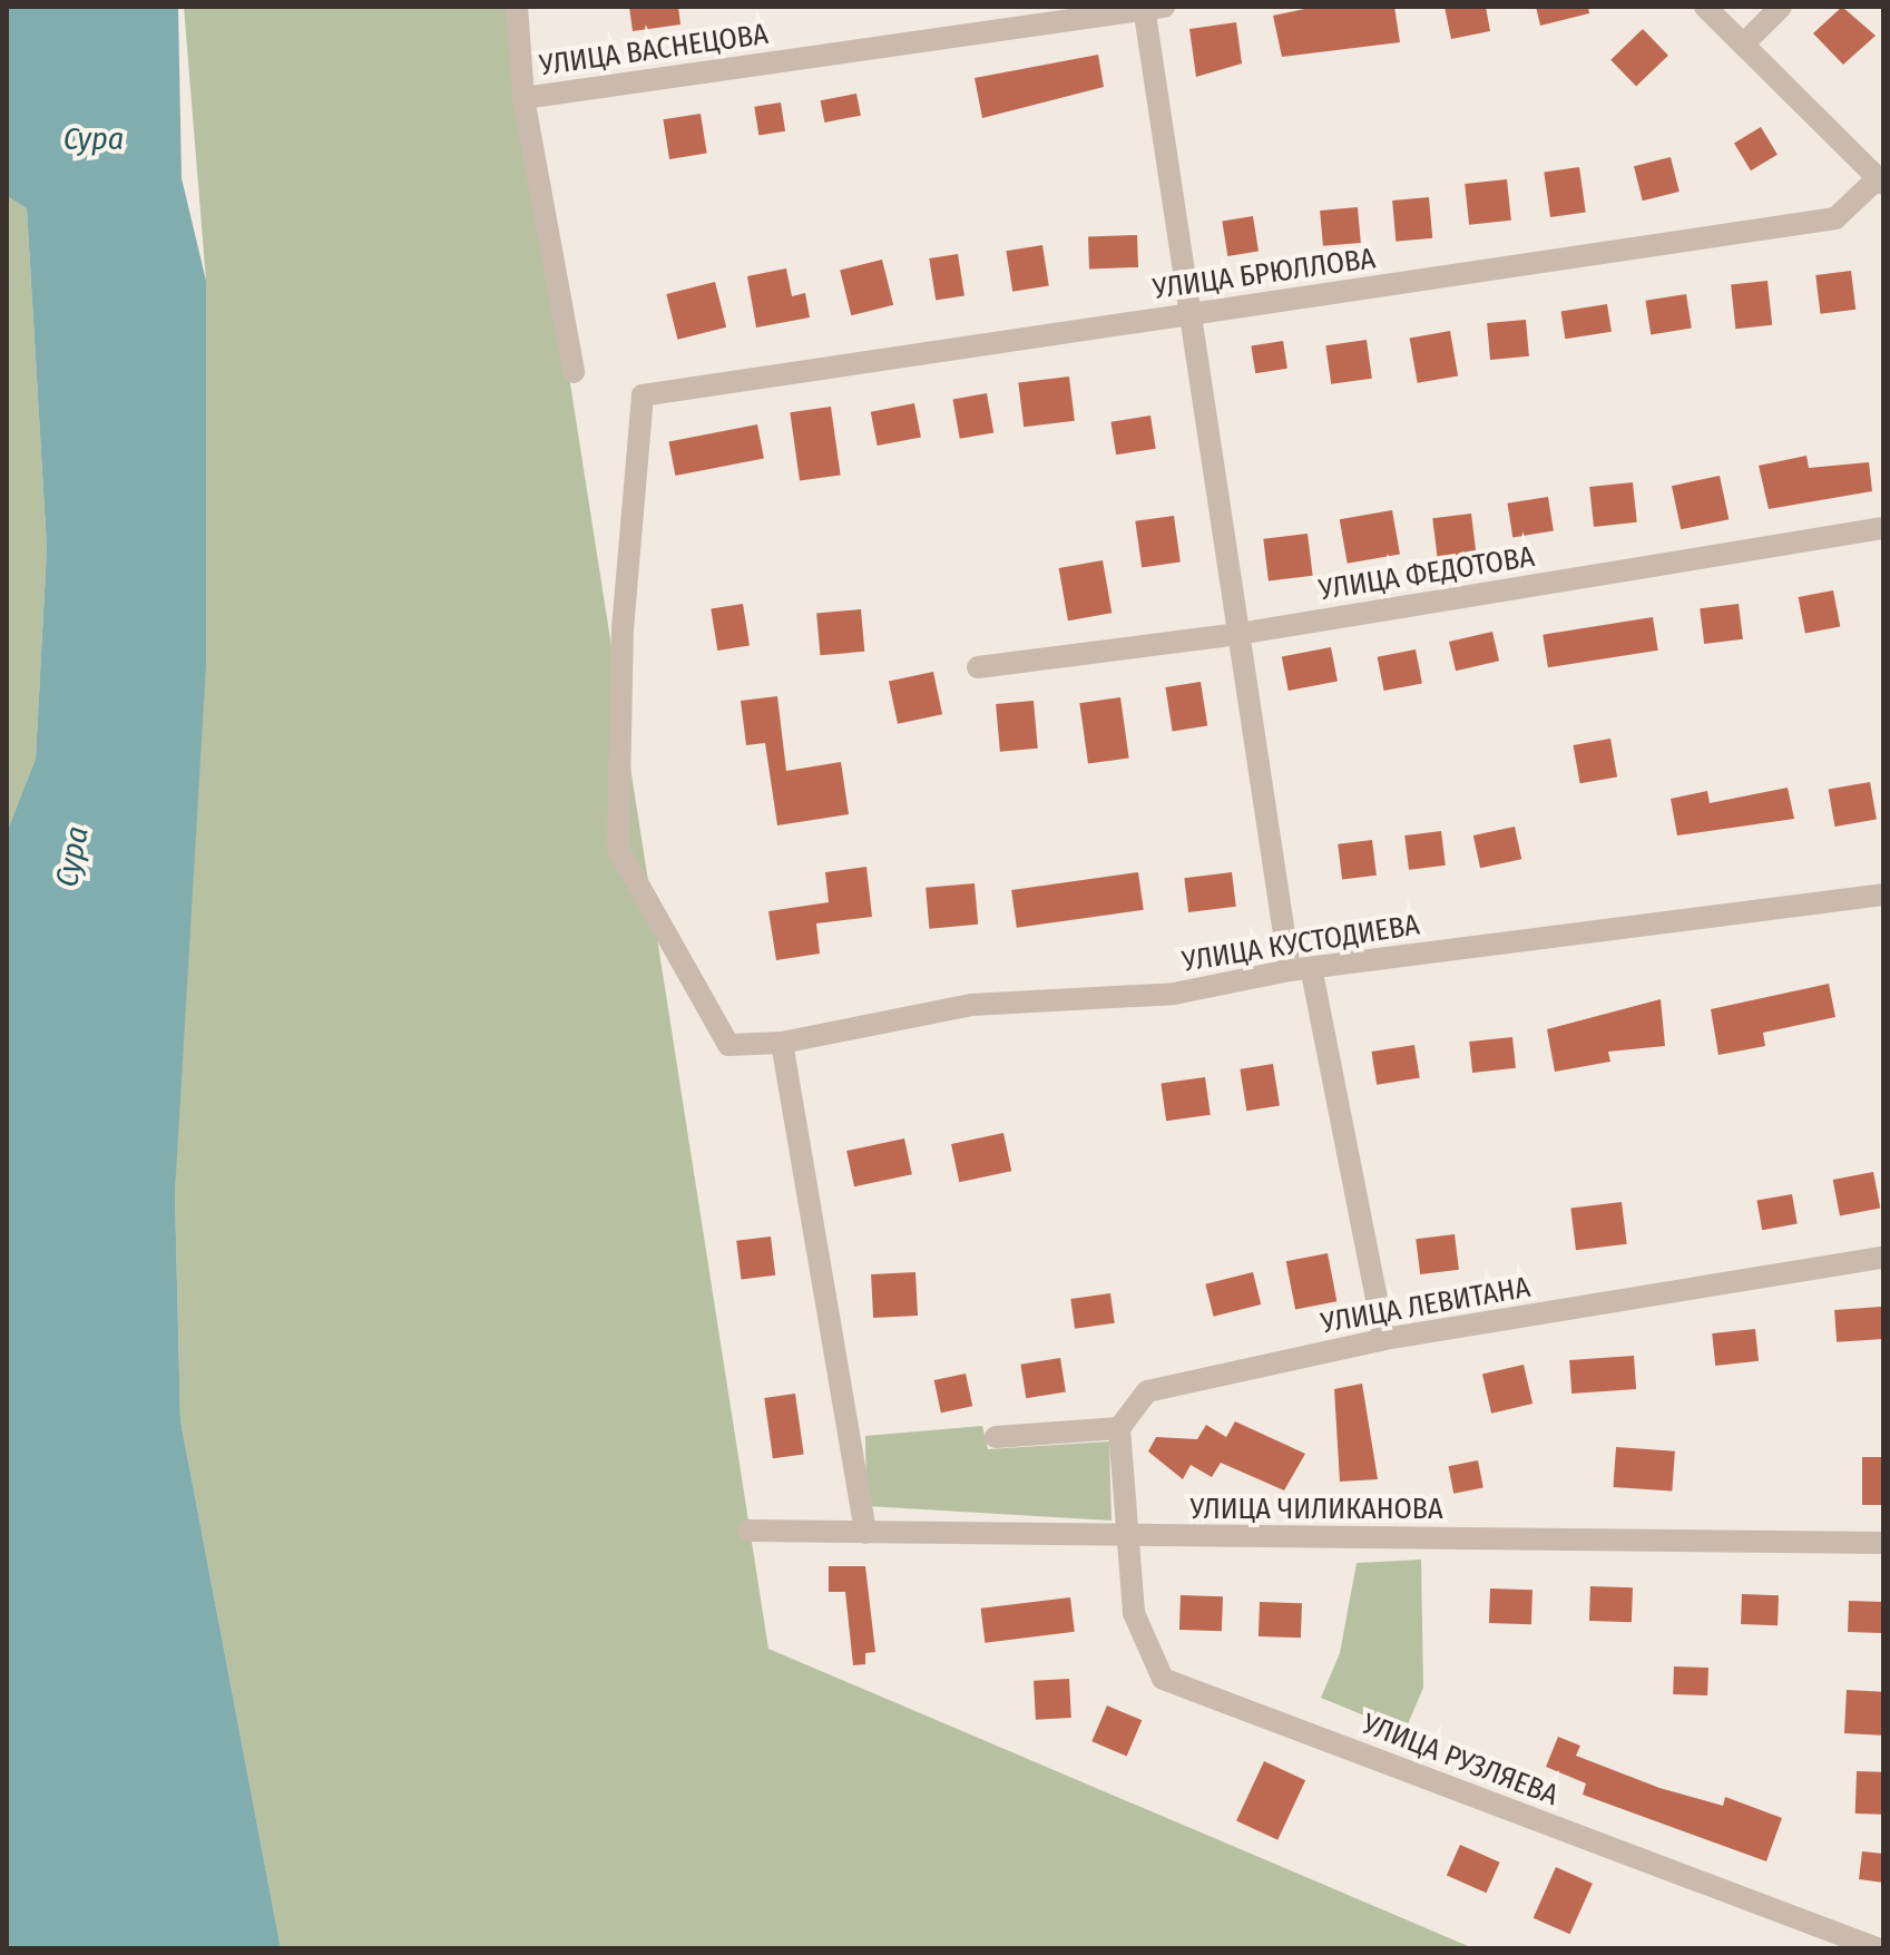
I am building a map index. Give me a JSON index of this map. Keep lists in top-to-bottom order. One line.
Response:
{"streets":{"street":["УЛИЦА ВАСНЕЦОВА","УЛИЦА БРЮЛЛОВА","УЛИЦА ФЕДОТОВА","УЛИЦА КУСТОДИЕВА","УЛИЦА ЛЕВИТАНА","УЛИЦА ЧИЛИКАНОВА","УЛИЦА РУЗЛЯЕВА"]},"crossings":[["УЛИЦА БРЮЛЛОВА","УЛИЦА КУСТОДИЕВА"],["УЛИЦА ЛЕВИТАНА","УЛИЦА РУЗЛЯЕВА"],["УЛИЦА ЧИЛИКАНОВА","УЛИЦА РУЗЛЯЕВА"]],"water":["Сура"]}
